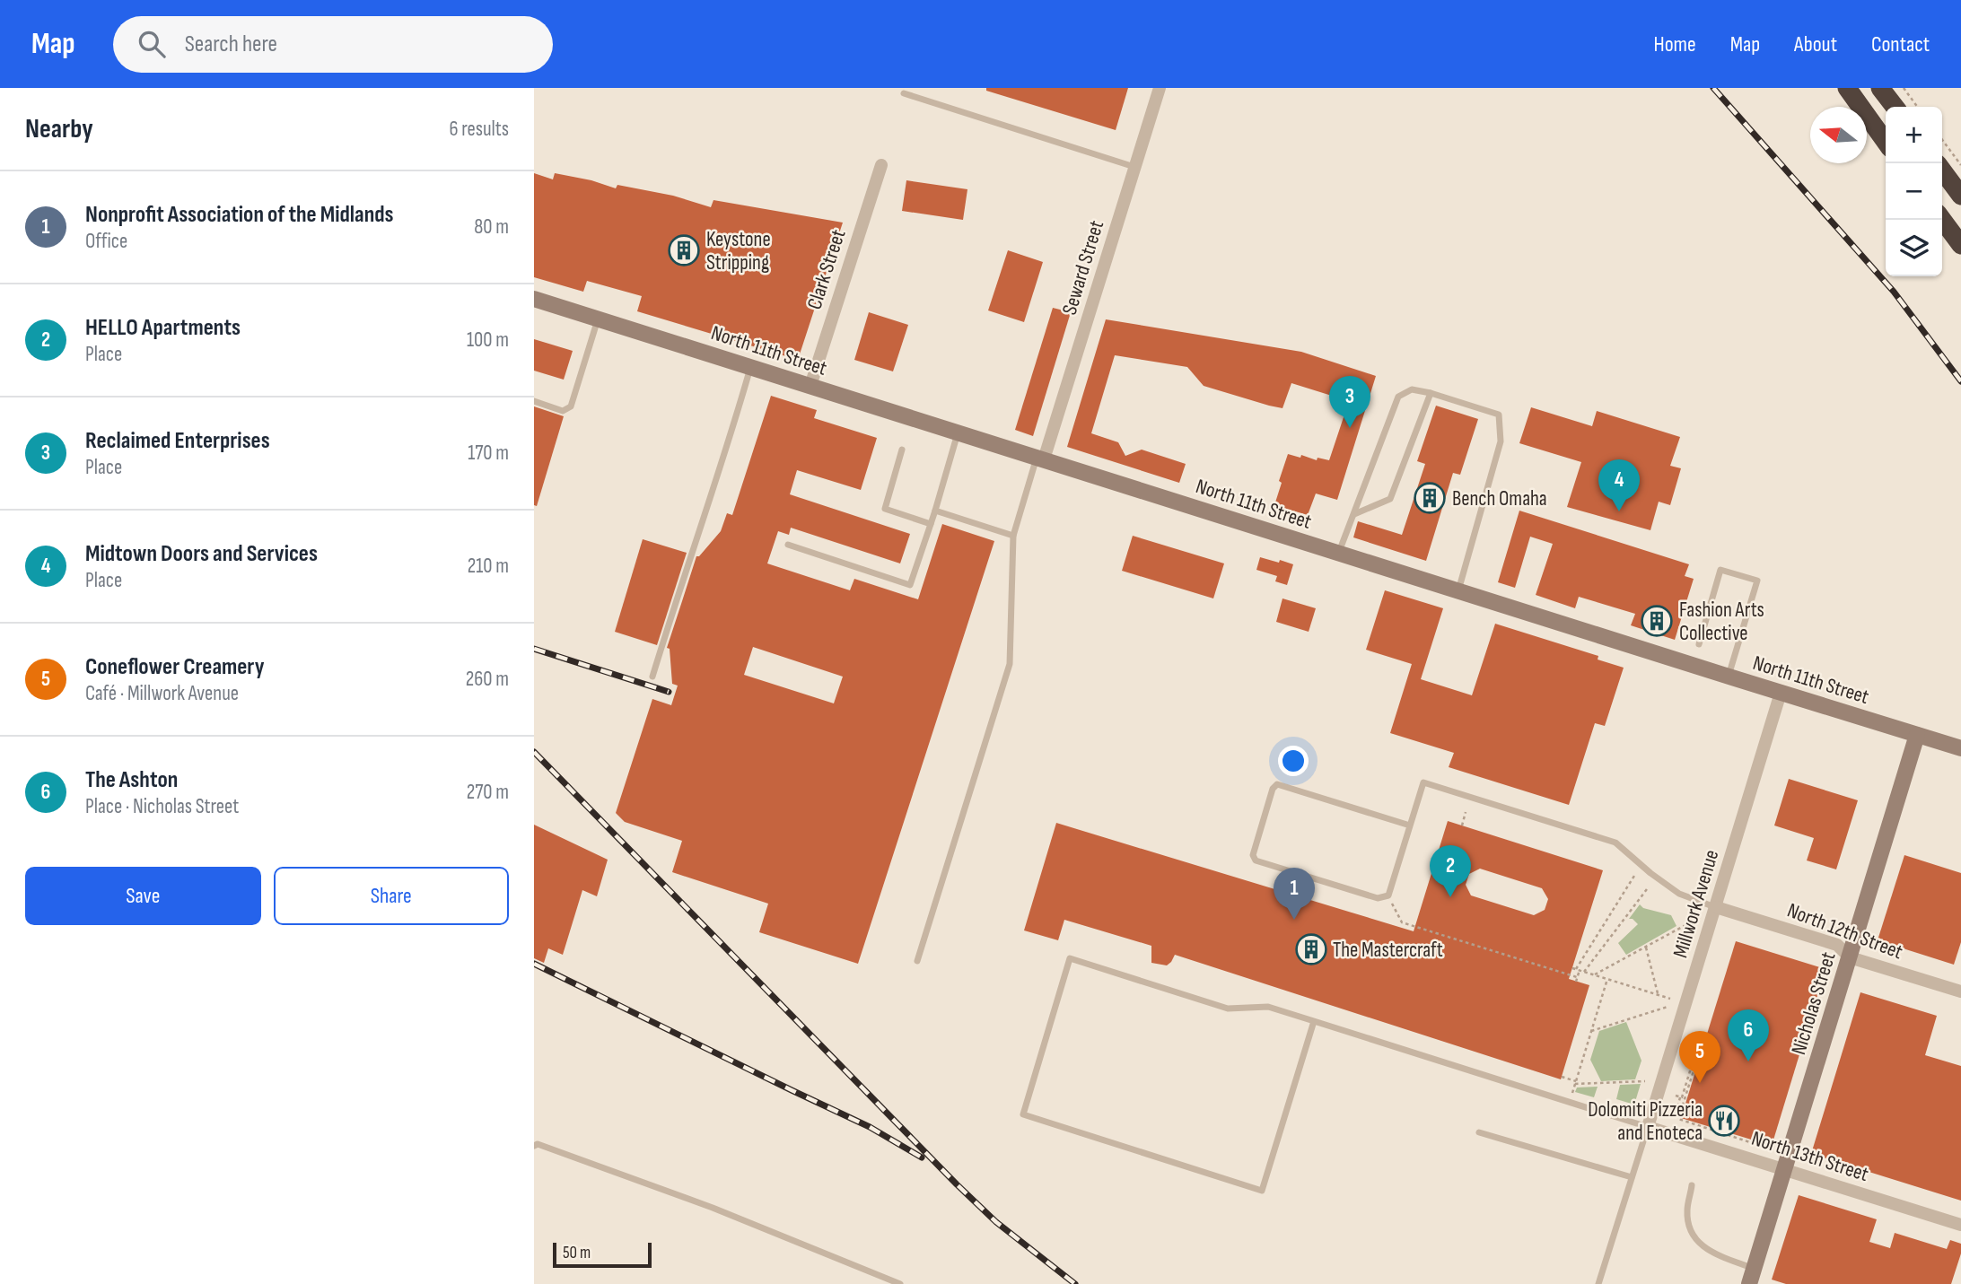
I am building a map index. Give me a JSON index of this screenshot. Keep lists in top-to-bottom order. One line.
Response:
{"streets":{"street":["Seward Street","Clark Street","North 11th Street","Millwork Avenue","North 12th Street","Nicholas Street","North 13th Street"]},"crossings":[["Seward Street","North 11th Street"],["Clark Street","North 11th Street"],["North 11th Street","Millwork Avenue"],["North 11th Street","Nicholas Street"],["Millwork Avenue","North 12th Street"],["Millwork Avenue","North 13th Street"],["North 12th Street","Nicholas Street"],["Nicholas Street","North 13th Street"]],"places":{"building":["Keystone Stripping","Bench Omaha","Fashion Arts Collective","The Mastercraft"],"restaurant":["Dolomiti Pizzeria and Enoteca"]},"scale_bar":"50 m","north":"left","page":{"header":"Map","search":"Search here","nav":["Home","Map","About","Contact"],"heading":["Nearby","6 results"],"map_buttons":["+","−"],"list":[{"mark":"1","name":"Nonprofit Association of the Midlands","note":"Office","value":"80 m"},{"mark":"2","name":"HELLO Apartments","note":"Place","value":"100 m"},{"mark":"3","name":"Reclaimed Enterprises","note":"Place","value":"170 m"},{"mark":"4","name":"Midtown Doors and Services","note":"Place","value":"210 m"},{"mark":"5","name":"Coneflower Creamery","note":"Café · Millwork Avenue","value":"260 m"},{"mark":"6","name":"The Ashton","note":"Place · Nicholas Street","value":"270 m"}],"pins":["3","4","2","1","6","5"],"buttons":["Save","Share"],"scale":"50 m"}}
